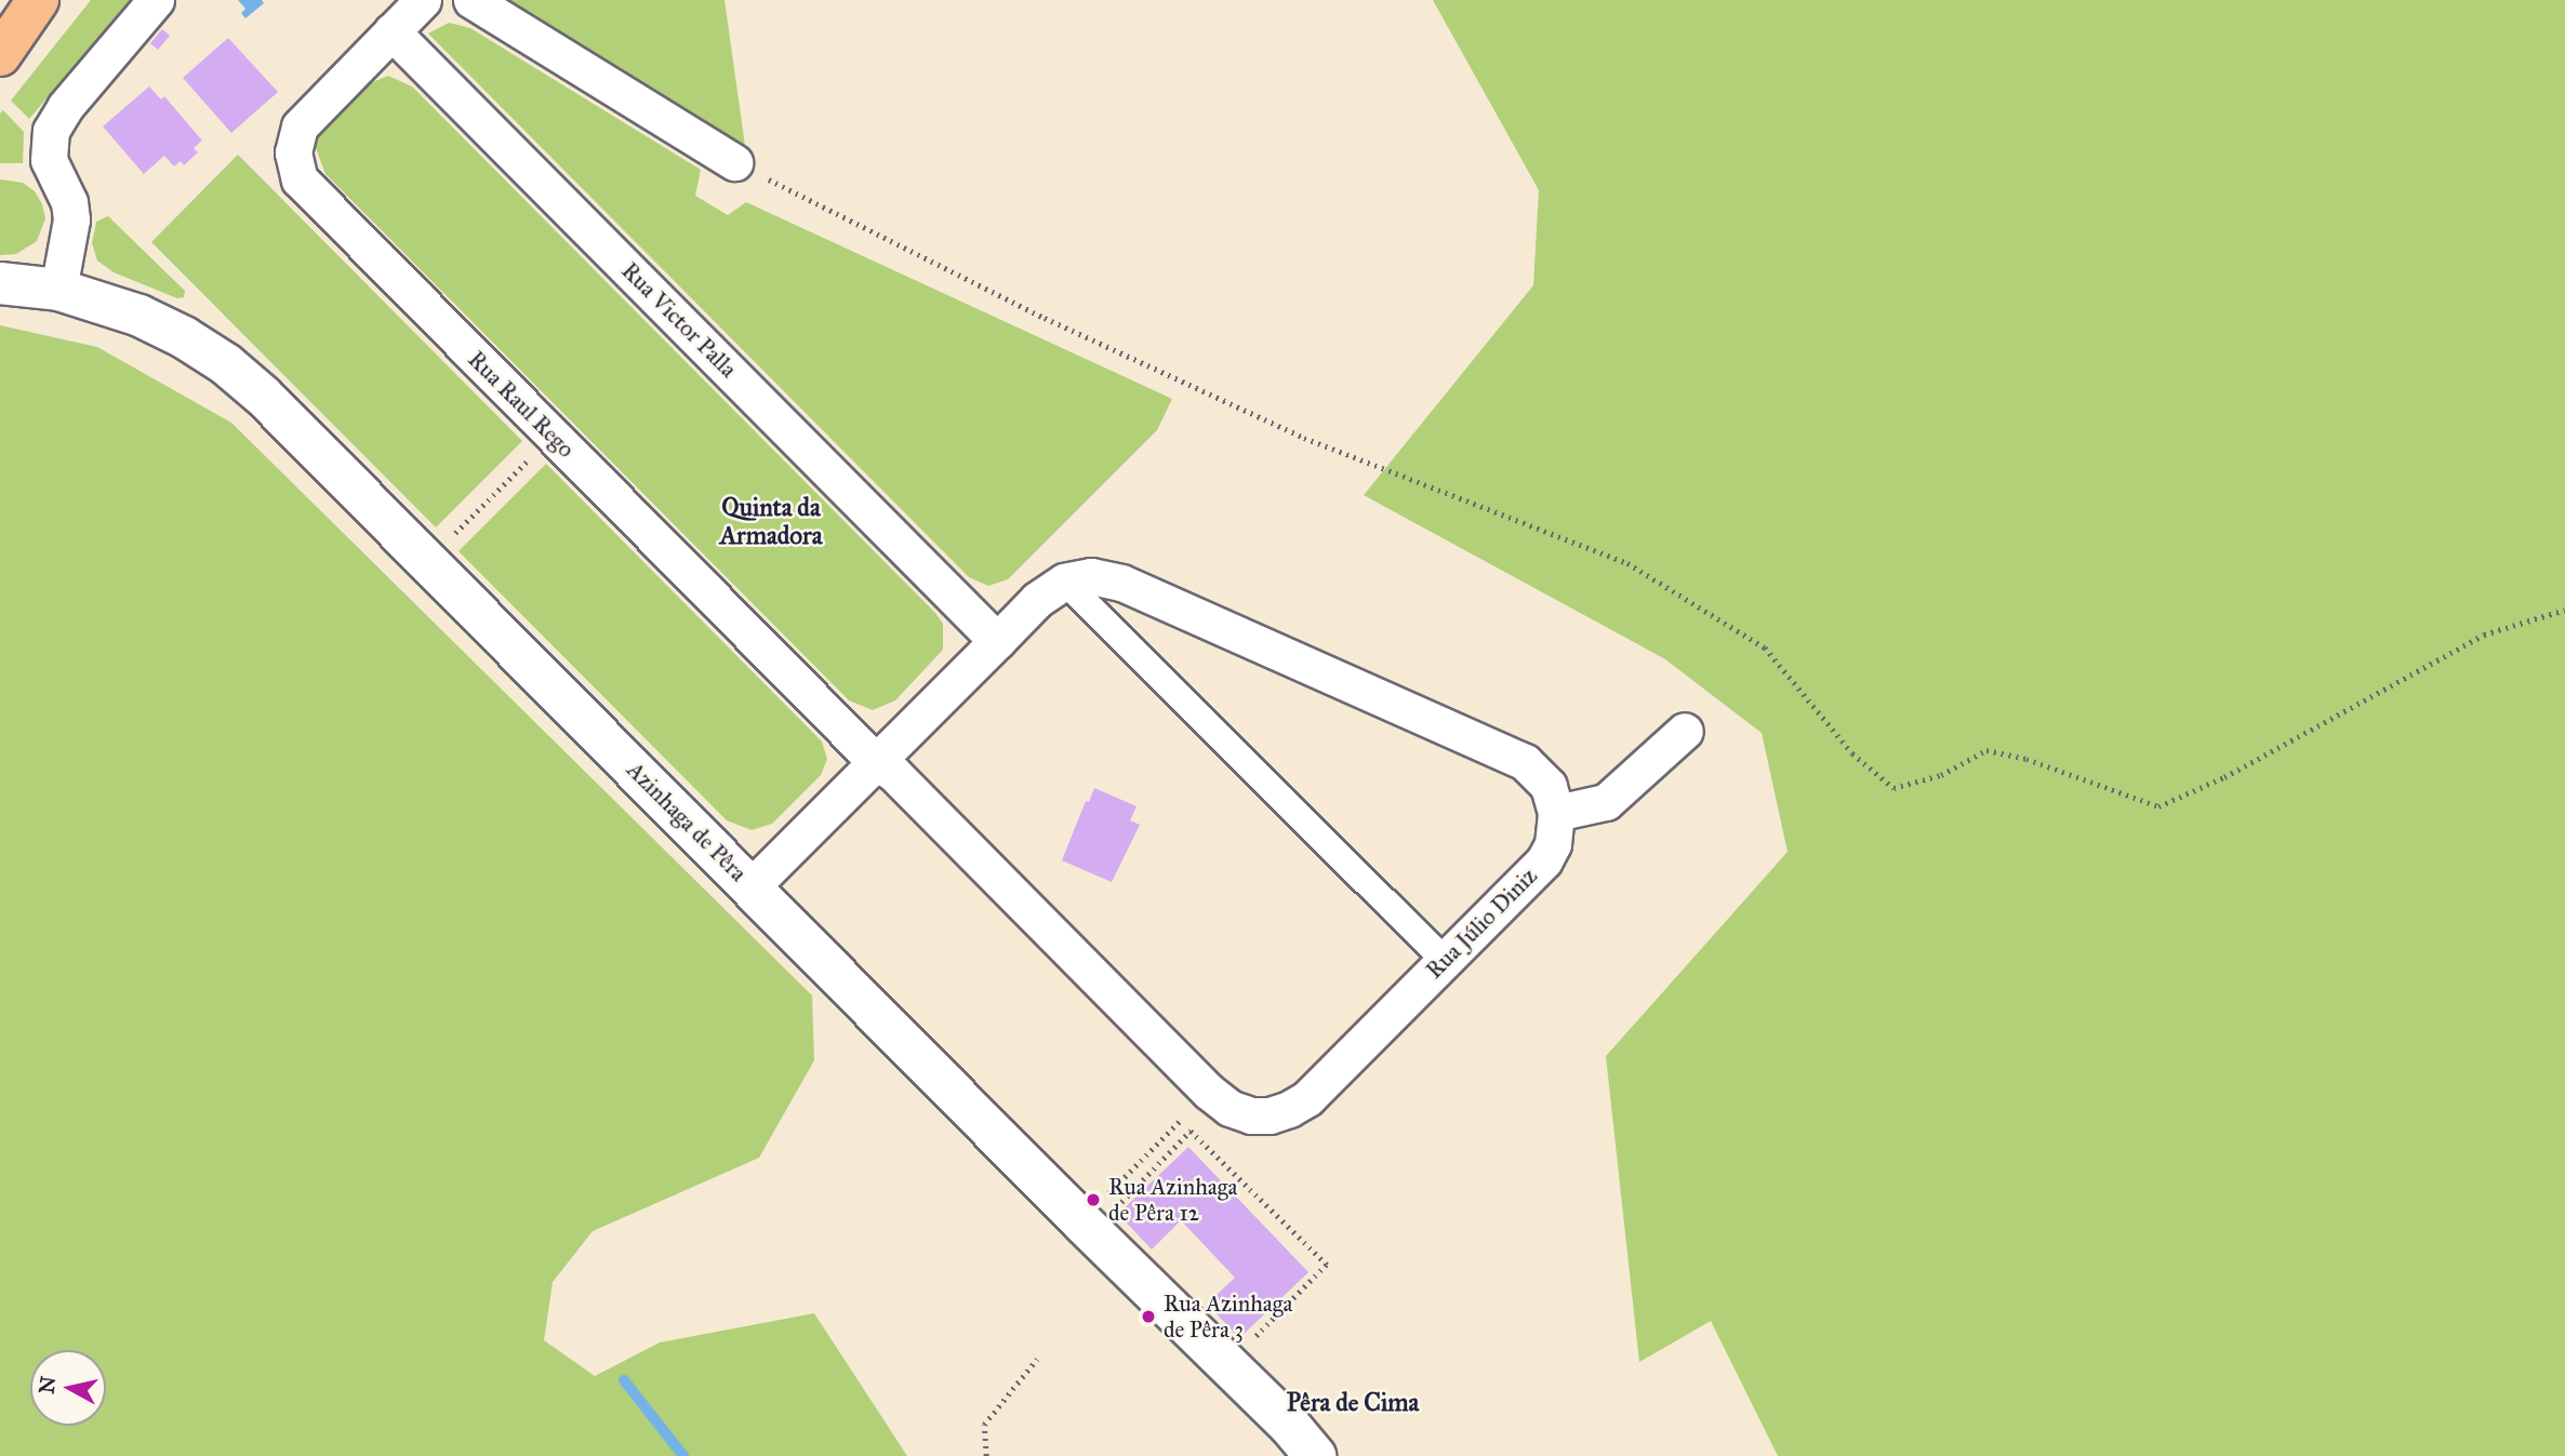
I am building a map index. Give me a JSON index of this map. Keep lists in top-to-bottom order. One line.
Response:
{"streets":{"street":["Rua Victor Palla","Rua Raul Rego","Azinhaga de Pêra","Rua Júlio Diniz"]},"crossings":[["Rua Victor Palla","Rua Raul Rego"],["Rua Raul Rego","Rua Júlio Diniz"]],"districts":["Quinta da Armadora","Pêra de Cima"],"places":["Rua Azinhaga de Pêra 12","Rua Azinhaga de Pêra 3"],"north":"left"}
